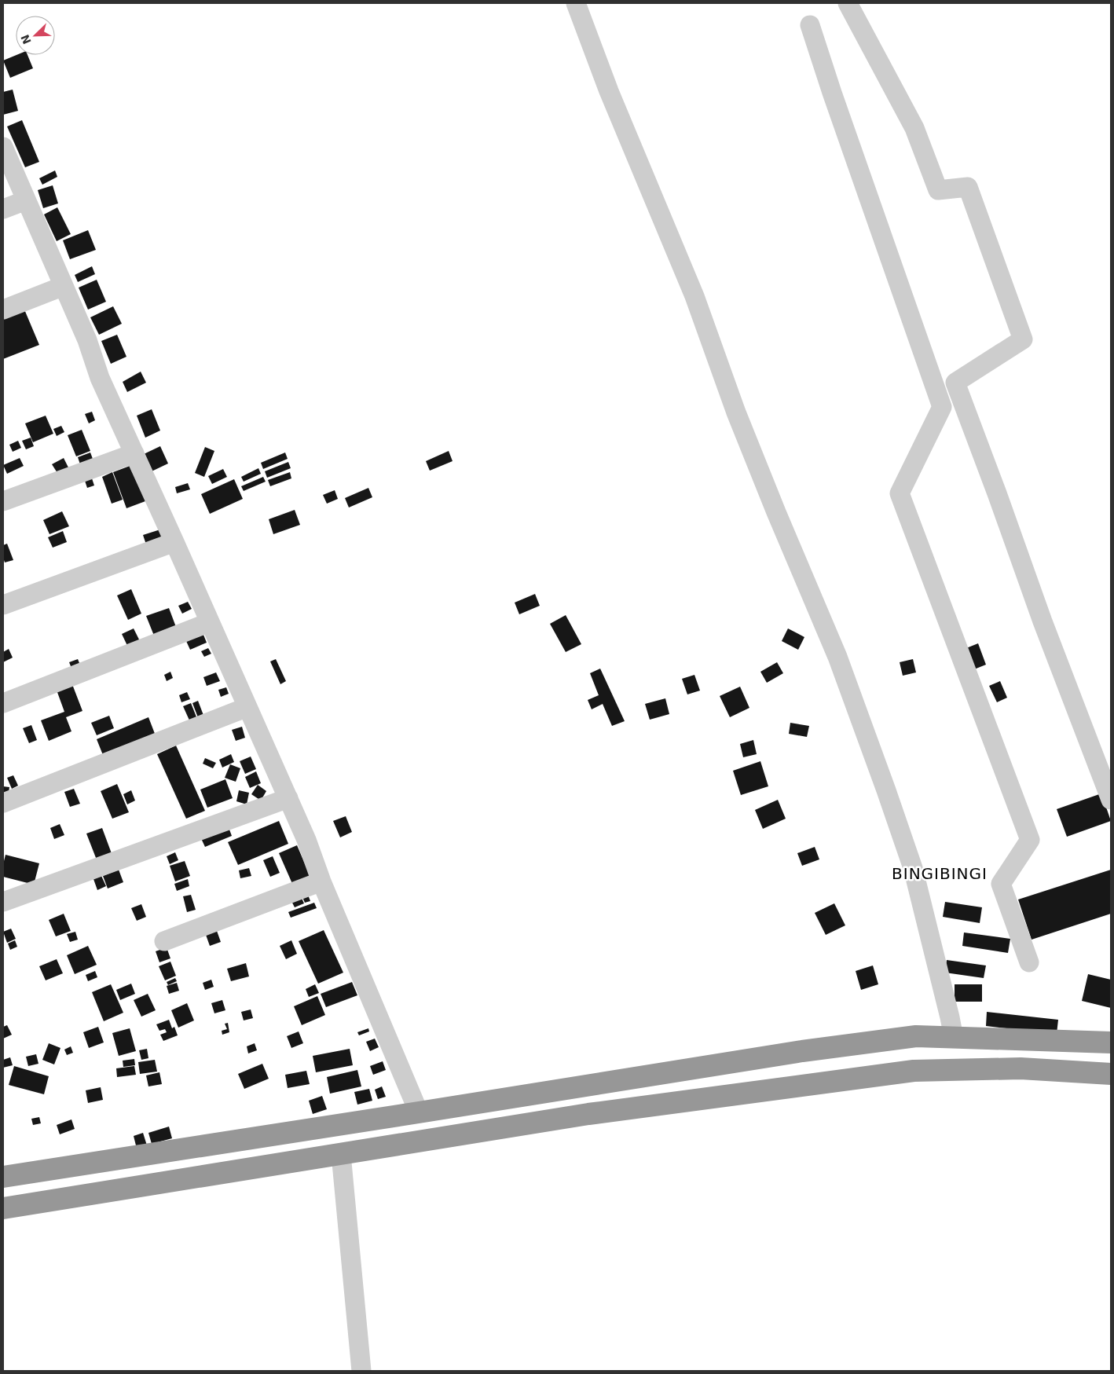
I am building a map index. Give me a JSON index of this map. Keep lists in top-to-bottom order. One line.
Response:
{"districts":["BINGIBINGI"],"north":"bottom left"}
